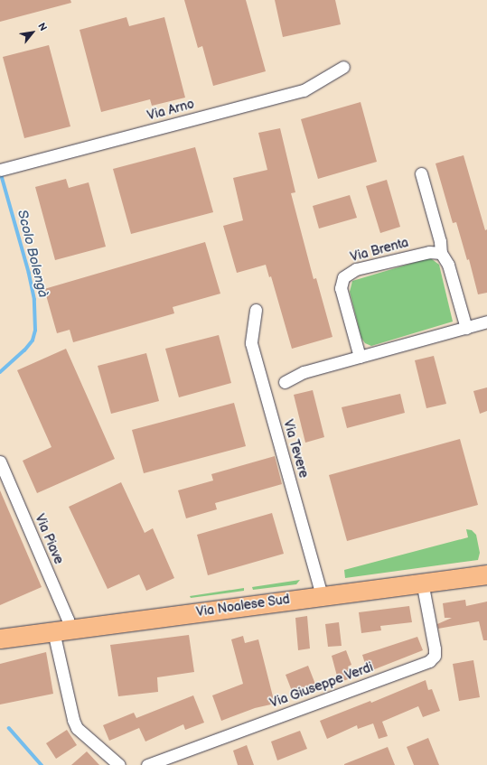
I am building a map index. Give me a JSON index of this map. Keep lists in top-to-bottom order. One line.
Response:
{"streets":{"main road":["Via Noalese Sud"],"street":["Via Arno","Via Brenta","Via Tevere","Via Piave","Via Giuseppe Verdi"]},"crossings":[["Via Tevere","Via Noalese Sud"],["Via Piave","Via Noalese Sud"],["Via Noalese Sud","Via Giuseppe Verdi"]],"water":["Scolo Bolengà"],"north":"top right"}
